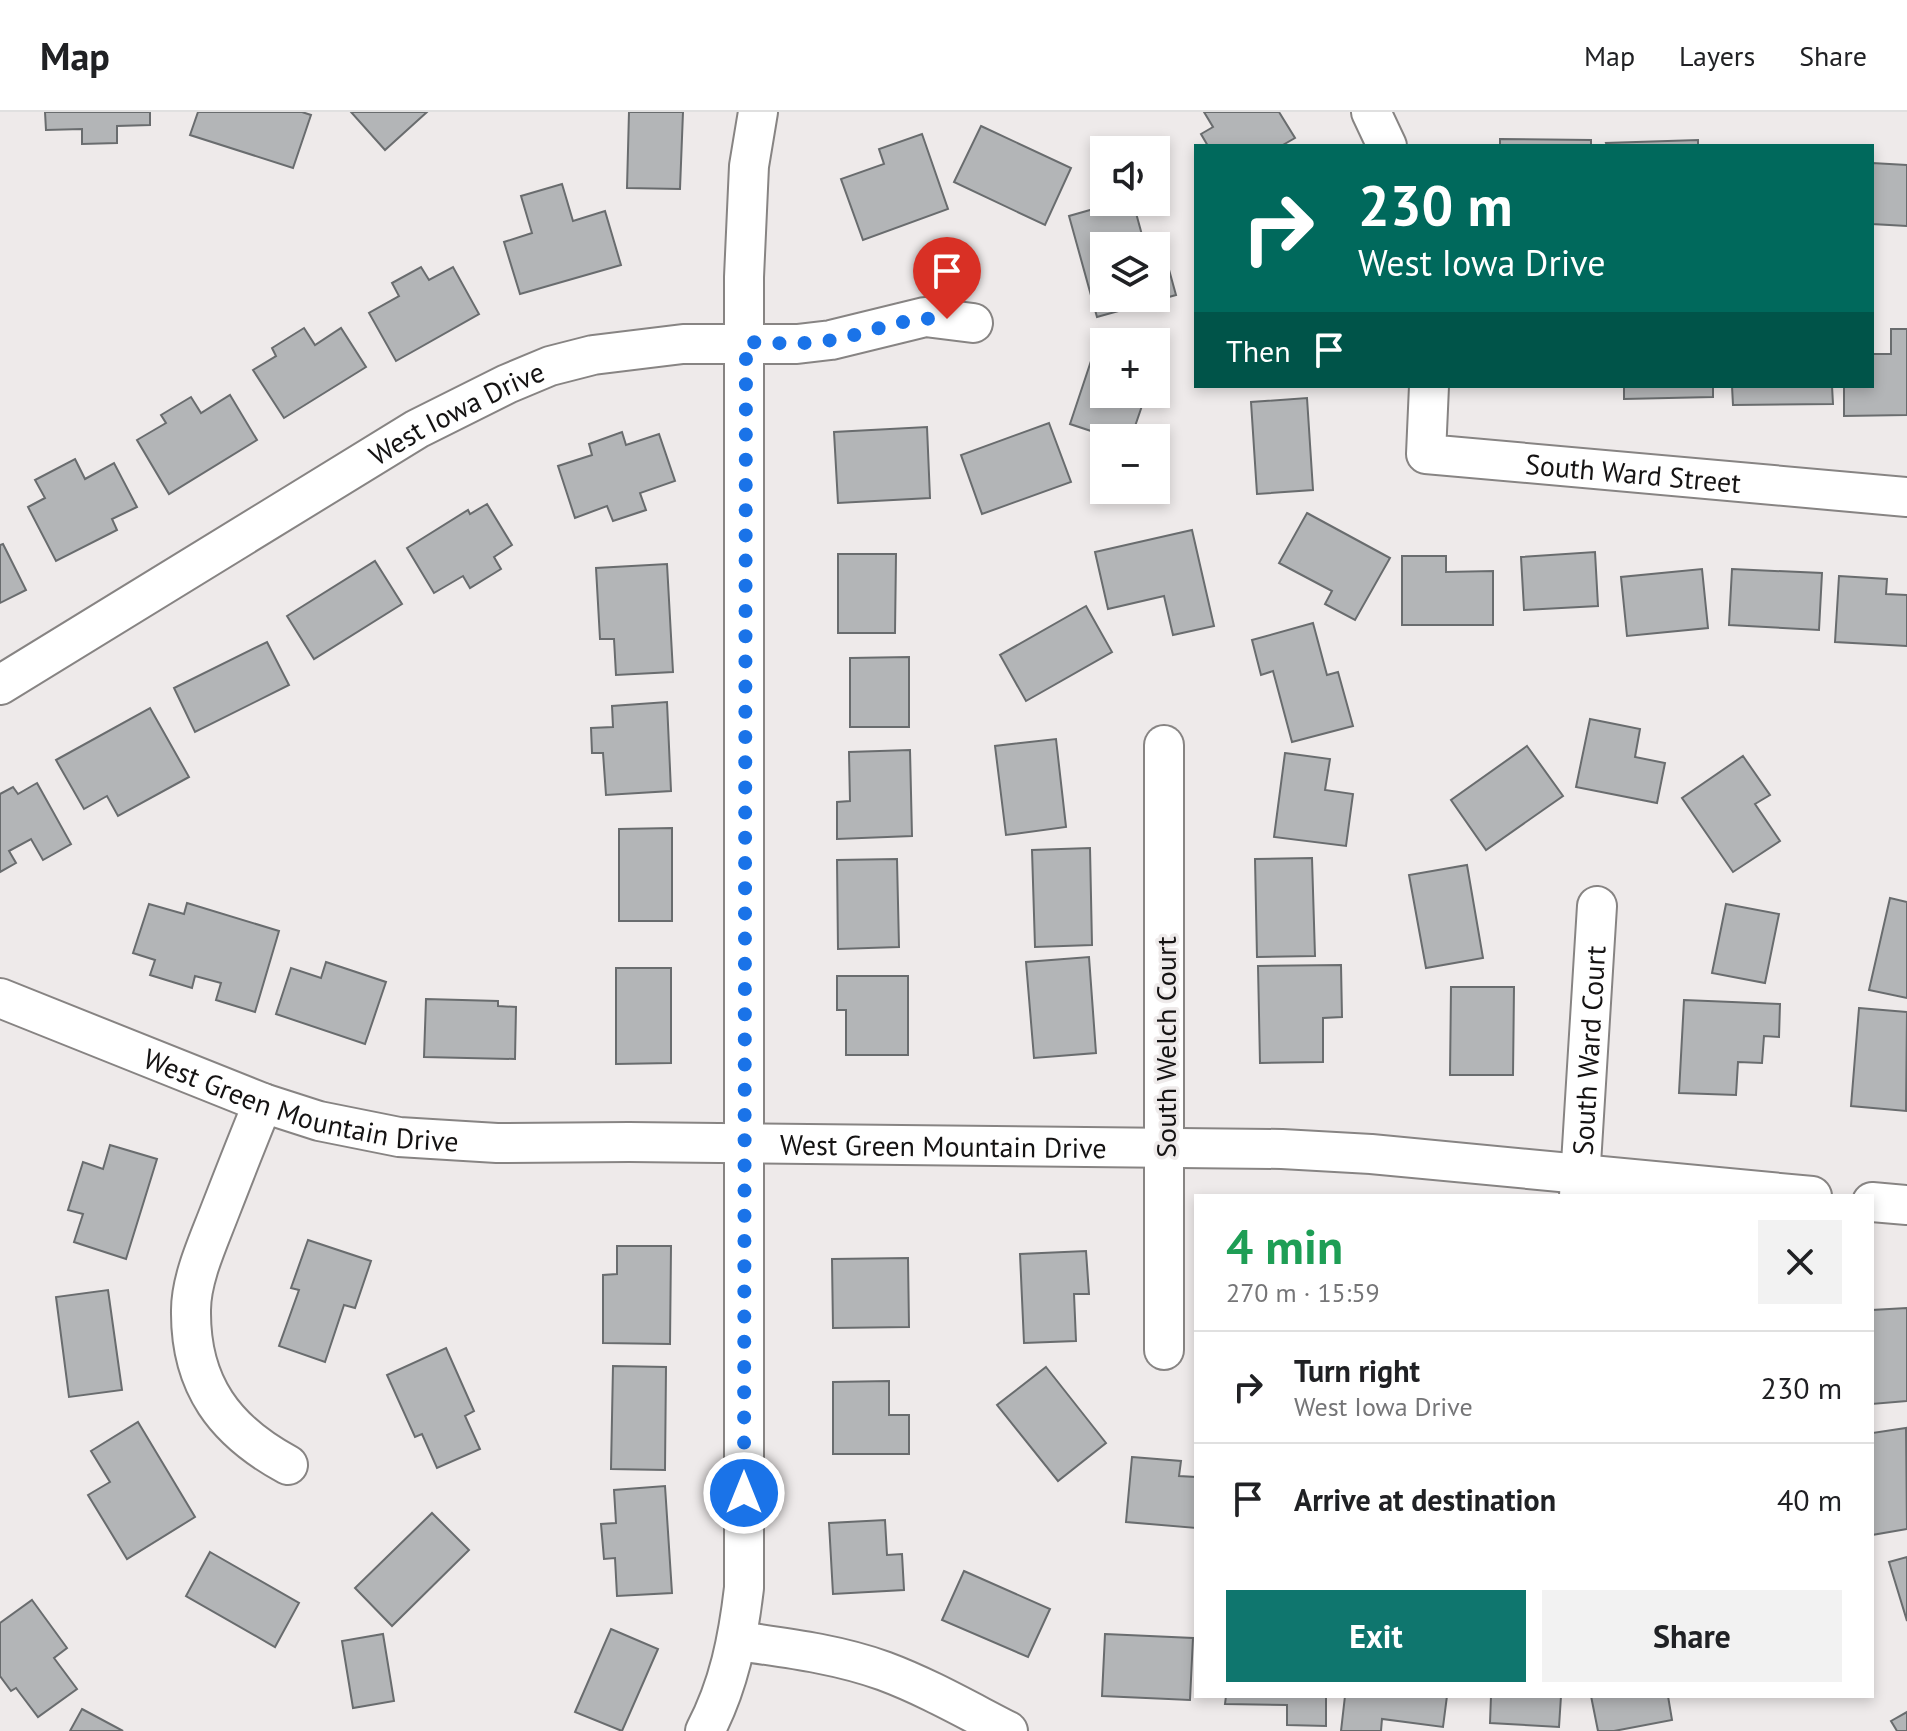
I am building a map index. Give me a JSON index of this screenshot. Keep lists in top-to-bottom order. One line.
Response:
{"streets":{"street":["West Iowa Drive","South Ward Street","South Welch Court","South Ward Court","West Green Mountain Drive"]},"crossings":[["South Welch Court","West Green Mountain Drive"],["South Ward Court","West Green Mountain Drive"]],"page":{"header":"Map","nav":["Map","Layers","Share"],"map_buttons":["+","−"],"turn":["230 m","West Iowa Drive"],"then":"Then","heading":["4 min","270 m · 15:59"],"list":[{"name":"Turn right","note":"West Iowa Drive","value":"230 m"},{"name":"Arrive at destination","value":"40 m"}],"buttons":["Exit","Share"]}}
